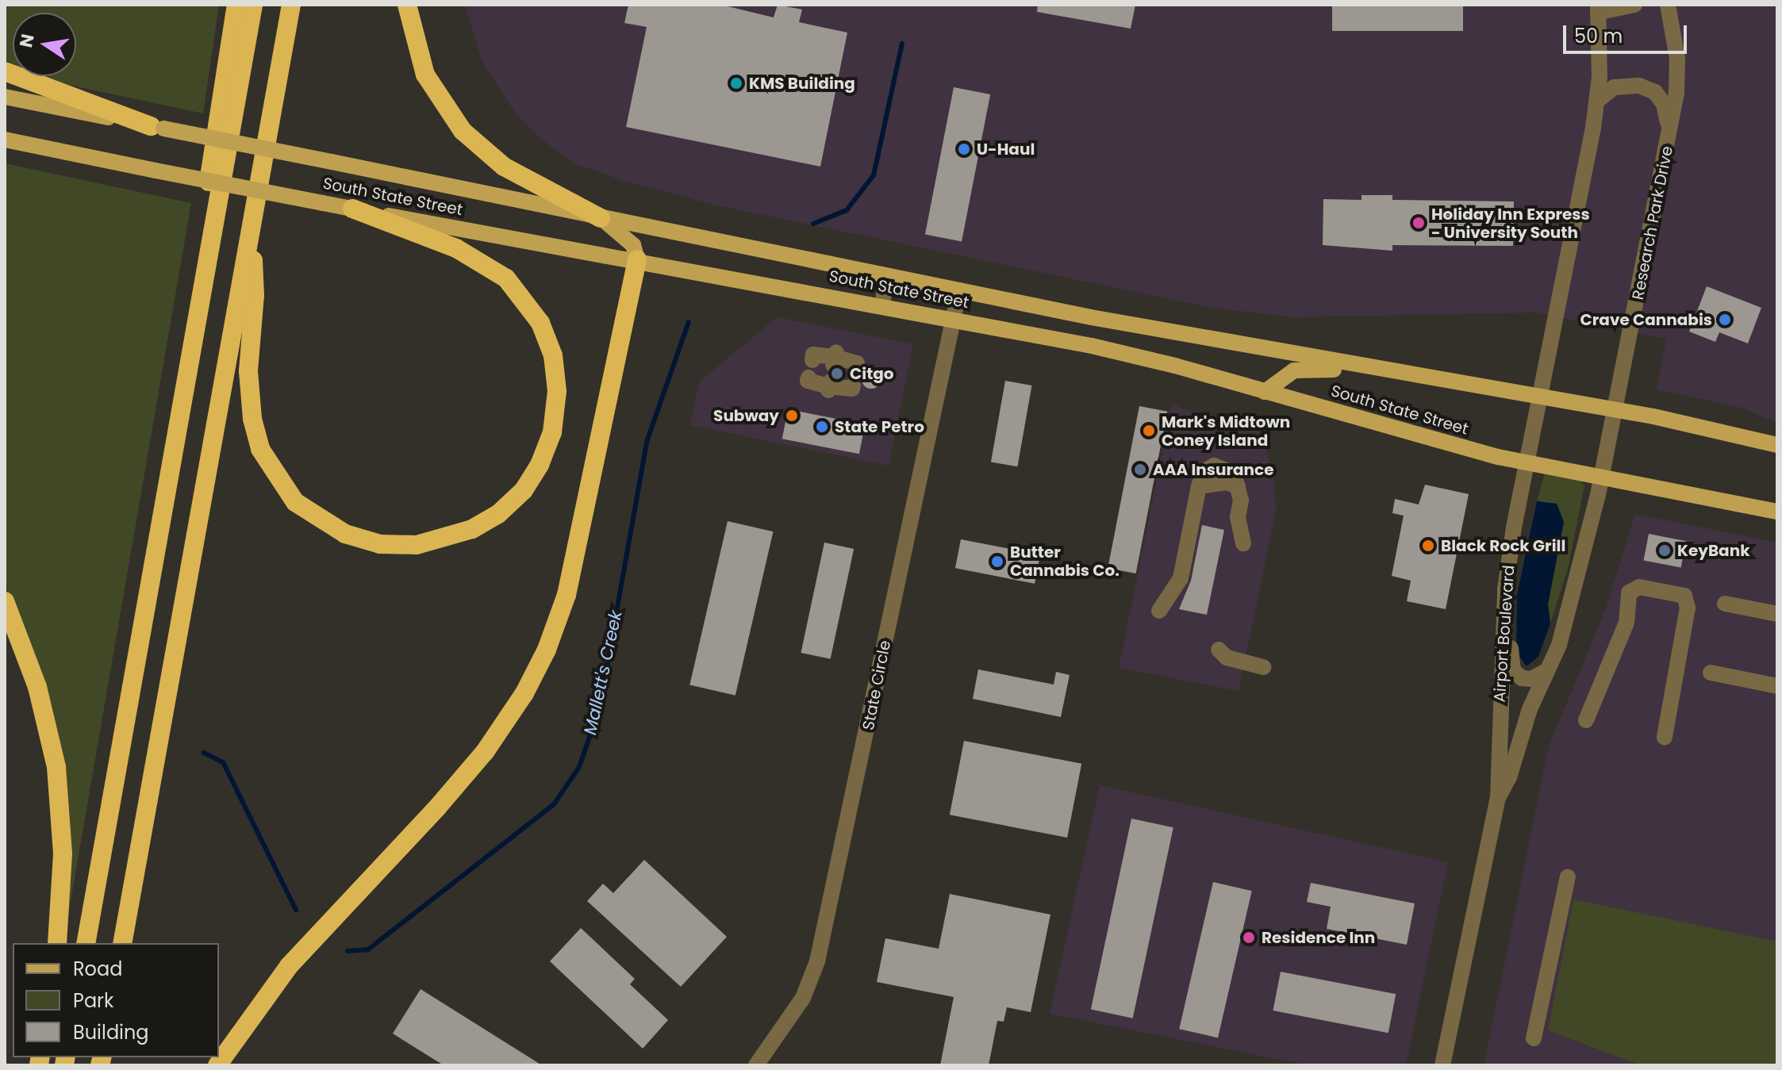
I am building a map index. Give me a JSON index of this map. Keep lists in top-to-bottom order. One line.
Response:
{"streets":{"main road":["South State Street"],"street":["Research Park Drive","Airport Boulevard","State Circle"]},"crossings":[["South State Street","Research Park Drive"],["South State Street","Airport Boulevard"],["South State Street","State Circle"],["Research Park Drive","Airport Boulevard"]],"water":["Mallett's Creek"],"places":["KMS Building","U-Haul","Holiday Inn Express - University South","Crave Cannabis","Citgo","Subway","State Petro","Mark's Midtown Coney Island","AAA Insurance","Black Rock Grill","KeyBank","Butter Cannabis Co.","Residence Inn"],"legend":["Road","Park","Building"],"scale_bar":"50 m","north":"left"}
